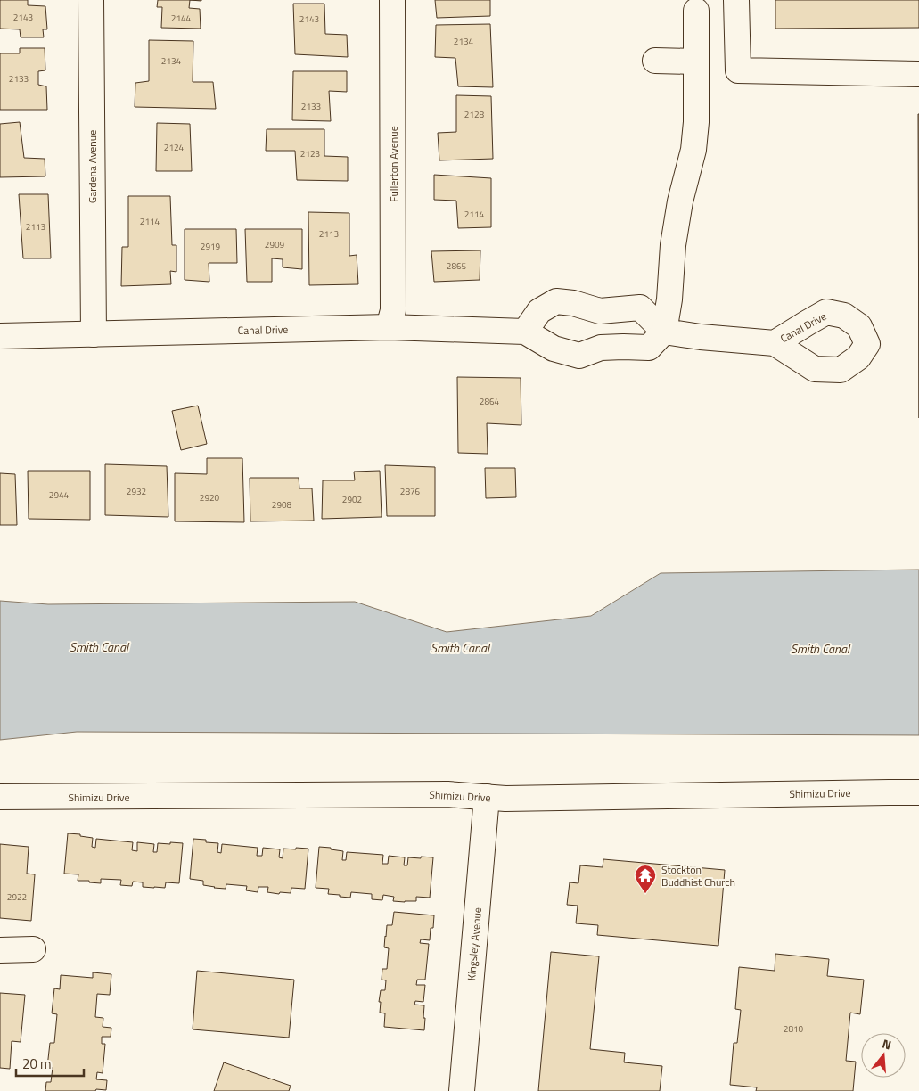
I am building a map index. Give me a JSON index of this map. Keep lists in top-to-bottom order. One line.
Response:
{"streets":{"street":["Fullerton Avenue","Gardena Avenue","Canal Drive","Shimizu Drive","Kingsley Avenue"]},"crossings":[["Fullerton Avenue","Canal Drive"],["Gardena Avenue","Canal Drive"],["Shimizu Drive","Kingsley Avenue"]],"water":["Smith Canal"],"places":{"temple":["Stockton Buddhist Church"]},"house_numbers":["2143","2144","2143","2134","2134","2133","2133","2128","2124","2123","2114","2114","2113","2113","2909","2919","2865","2864","2932","2876","2944","2920","2902","2908","2922","2810"],"scale_bar":"20 m","north":"top"}
